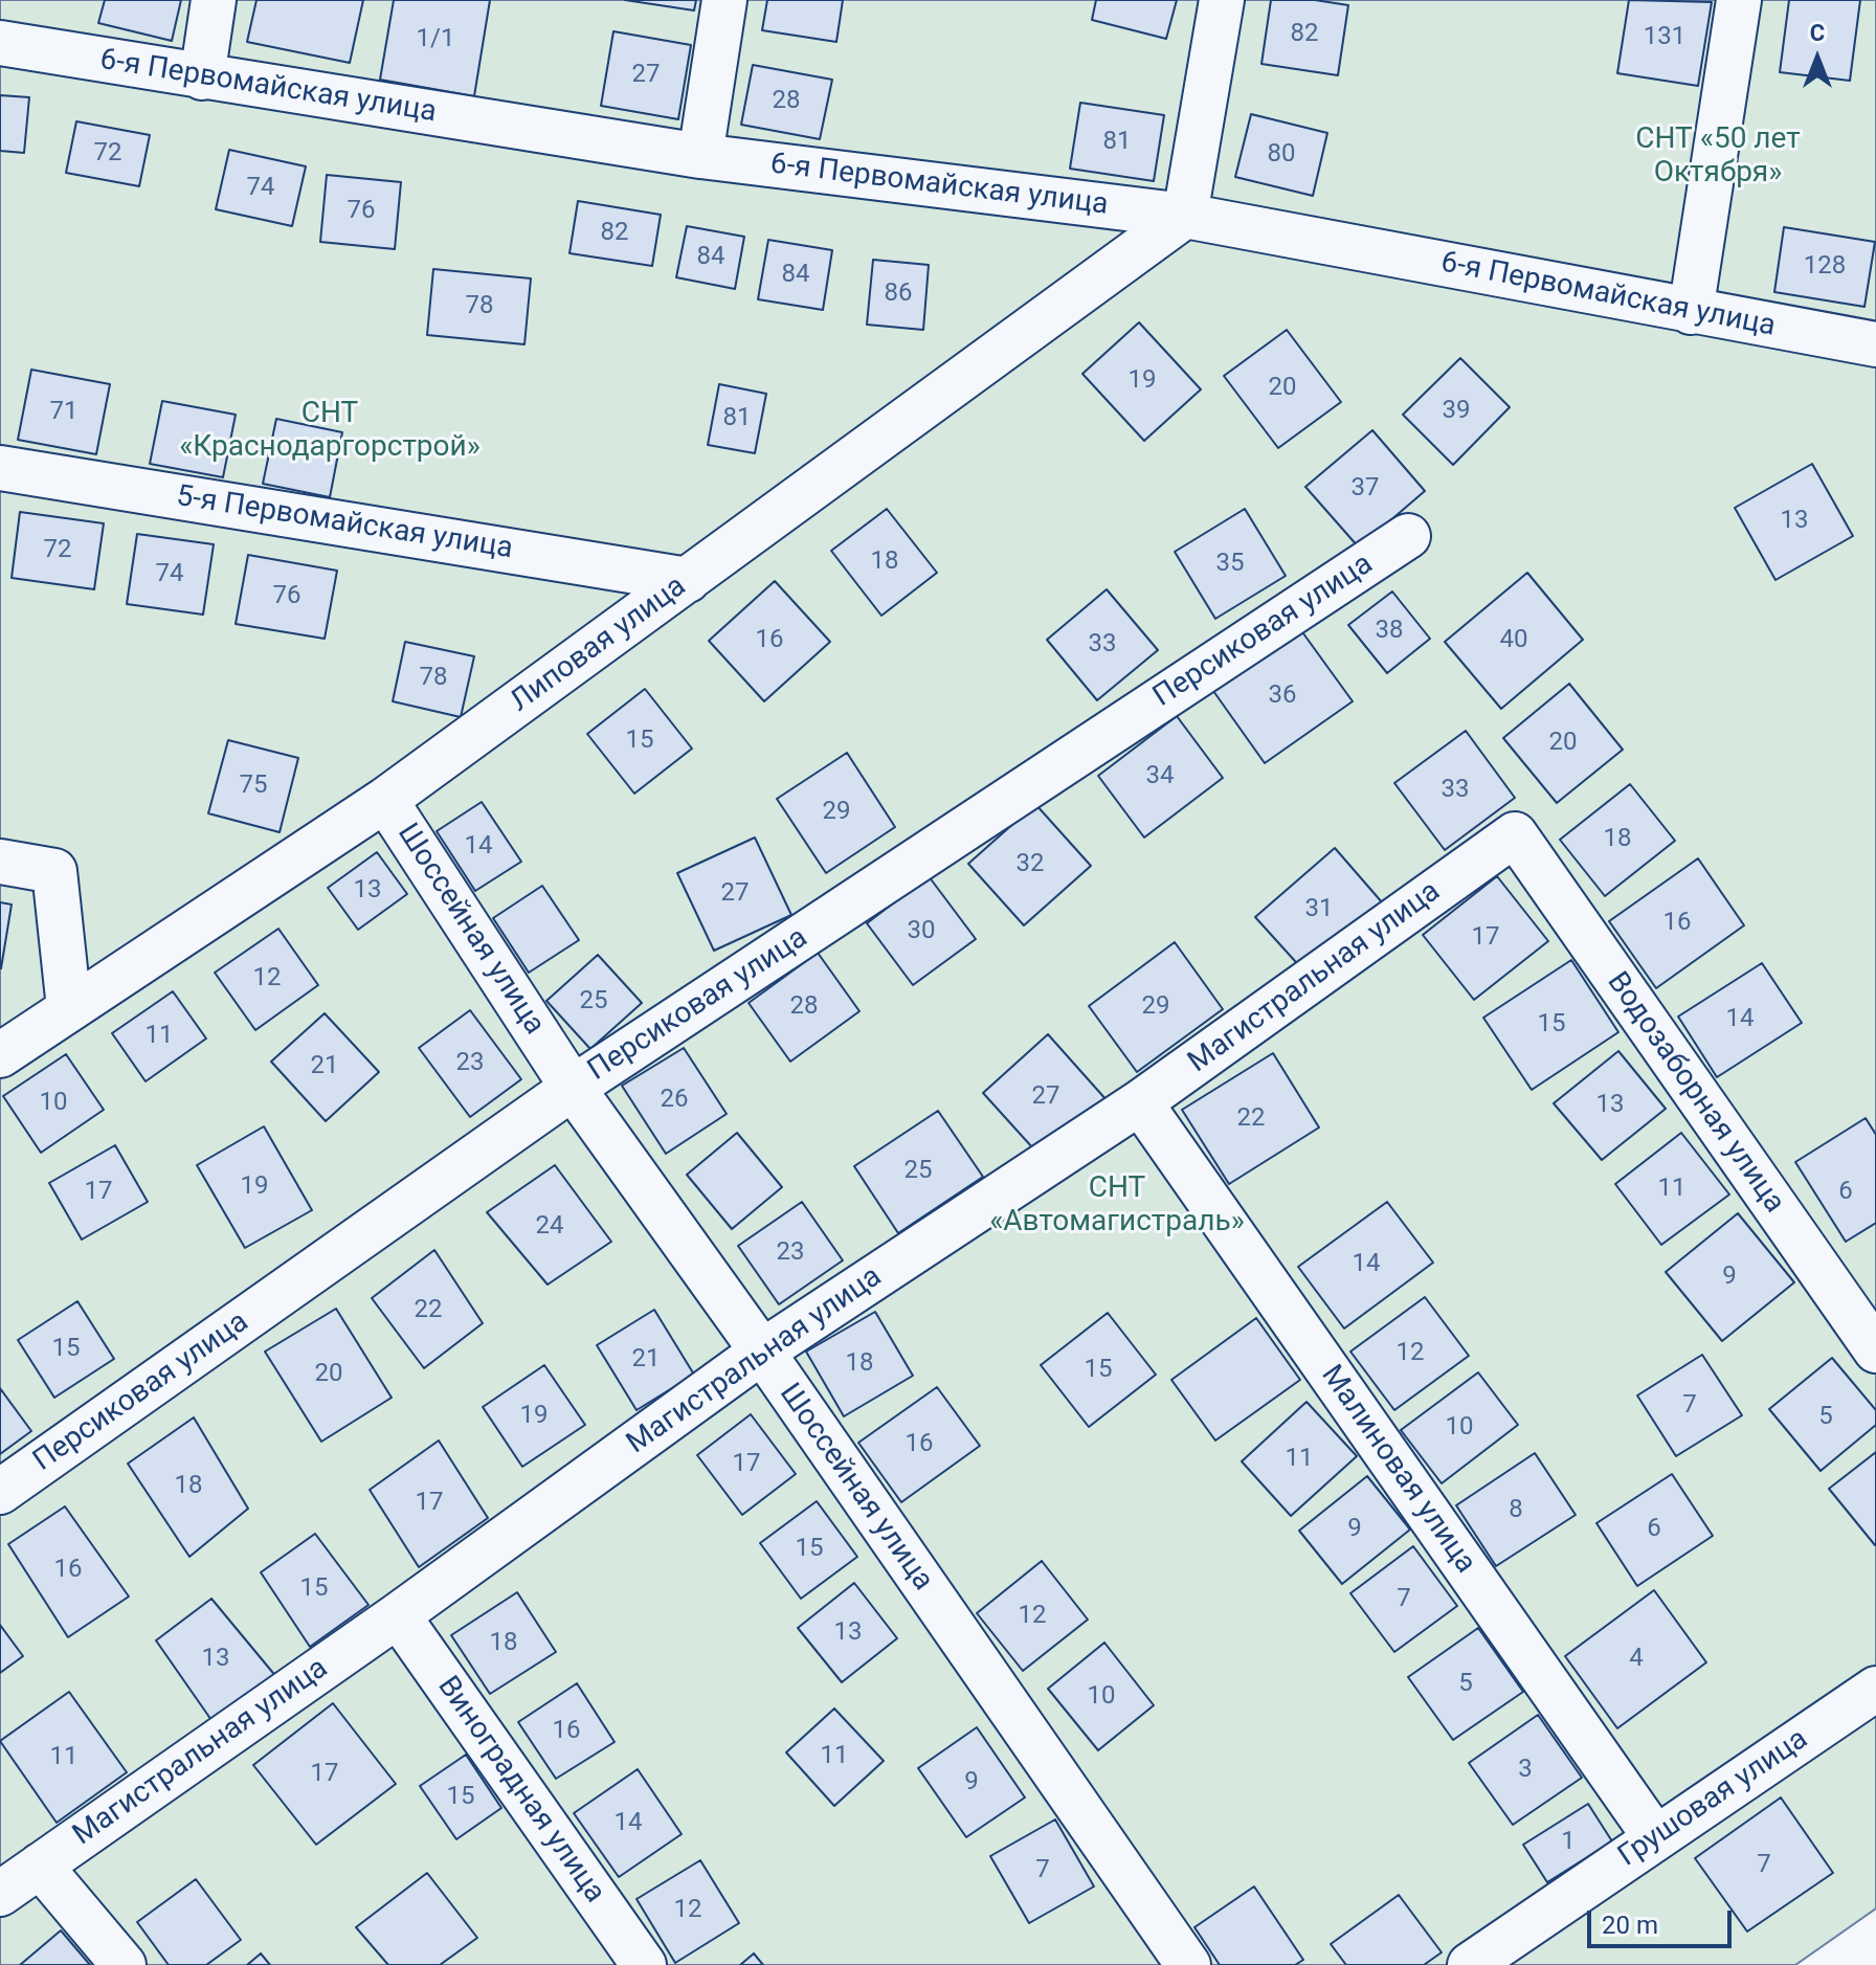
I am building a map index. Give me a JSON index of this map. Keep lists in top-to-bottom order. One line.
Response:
{"streets":{"street":["6-я Первомайская улица","5-я Первомайская улица","Персиковая улица","Липовая улица","Шоссейная улица","Магистральная улица","Водозаборная улица","Малиновая улица","Виноградная улица","Грушовая улица"]},"crossings":[["6-я Первомайская улица","Липовая улица"],["5-я Первомайская улица","Липовая улица"],["Персиковая улица","Шоссейная улица"],["Липовая улица","Шоссейная улица"],["Шоссейная улица","Магистральная улица"],["Магистральная улица","Водозаборная улица"],["Магистральная улица","Малиновая улица"],["Магистральная улица","Виноградная улица"],["Малиновая улица","Грушовая улица"]],"parks":["СНТ «50 лет Октября»","СНТ «Краснодаргорстрой»","СНТ «Автомагистраль»"],"house_numbers":["82","131","1/1","27","28","81","72","80","74","76","82","84","128","84","86","78","19","20","39","71","81","37","13","72","18","35","74","76","38","16","40","33","78","36","15","20","34","75","33","29","18","14","32","13","27","31","16","30","17","12","25","28","29","14","15","11","23","21","27","26","10","13","22","25","19","11","17","6","24","23","14","9","22","15","12","21","18","15","20","7","19","5","10","16","11","17","18","17","8","9","6","15","16","15","7","12","13","18","13","4","5","10","16","11","11","3","17","9","15","14","1","7","7","12"],"scale_bar":"20 m","north":"top"}
